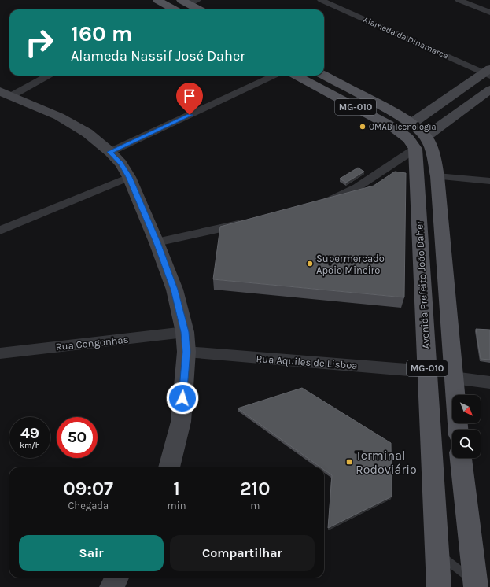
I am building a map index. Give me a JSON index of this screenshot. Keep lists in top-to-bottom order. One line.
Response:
{"streets":{"main road":["MG-010","Avenida Prefeito João Daher"],"street":["Alameda da Dinamarca","Rua Congonhas","Rua Aquiles de Lisboa"]},"crossings":[["MG-010","Avenida Prefeito João Daher"],["Avenida Prefeito João Daher","Rua Aquiles de Lisboa"]],"places":{"other":["OMAB Tecnologia","Supermercado Apoio Mineiro"],"transit":["Terminal Rodoviário"]},"north":"bottom right","page":{"turn":["160 m","Alameda Nassif José Daher"],"speed":"49 km/h","limit":"50","eta":["09:07","Chegada","1","min","210","m"],"buttons":["Sair","Compartilhar"]}}
